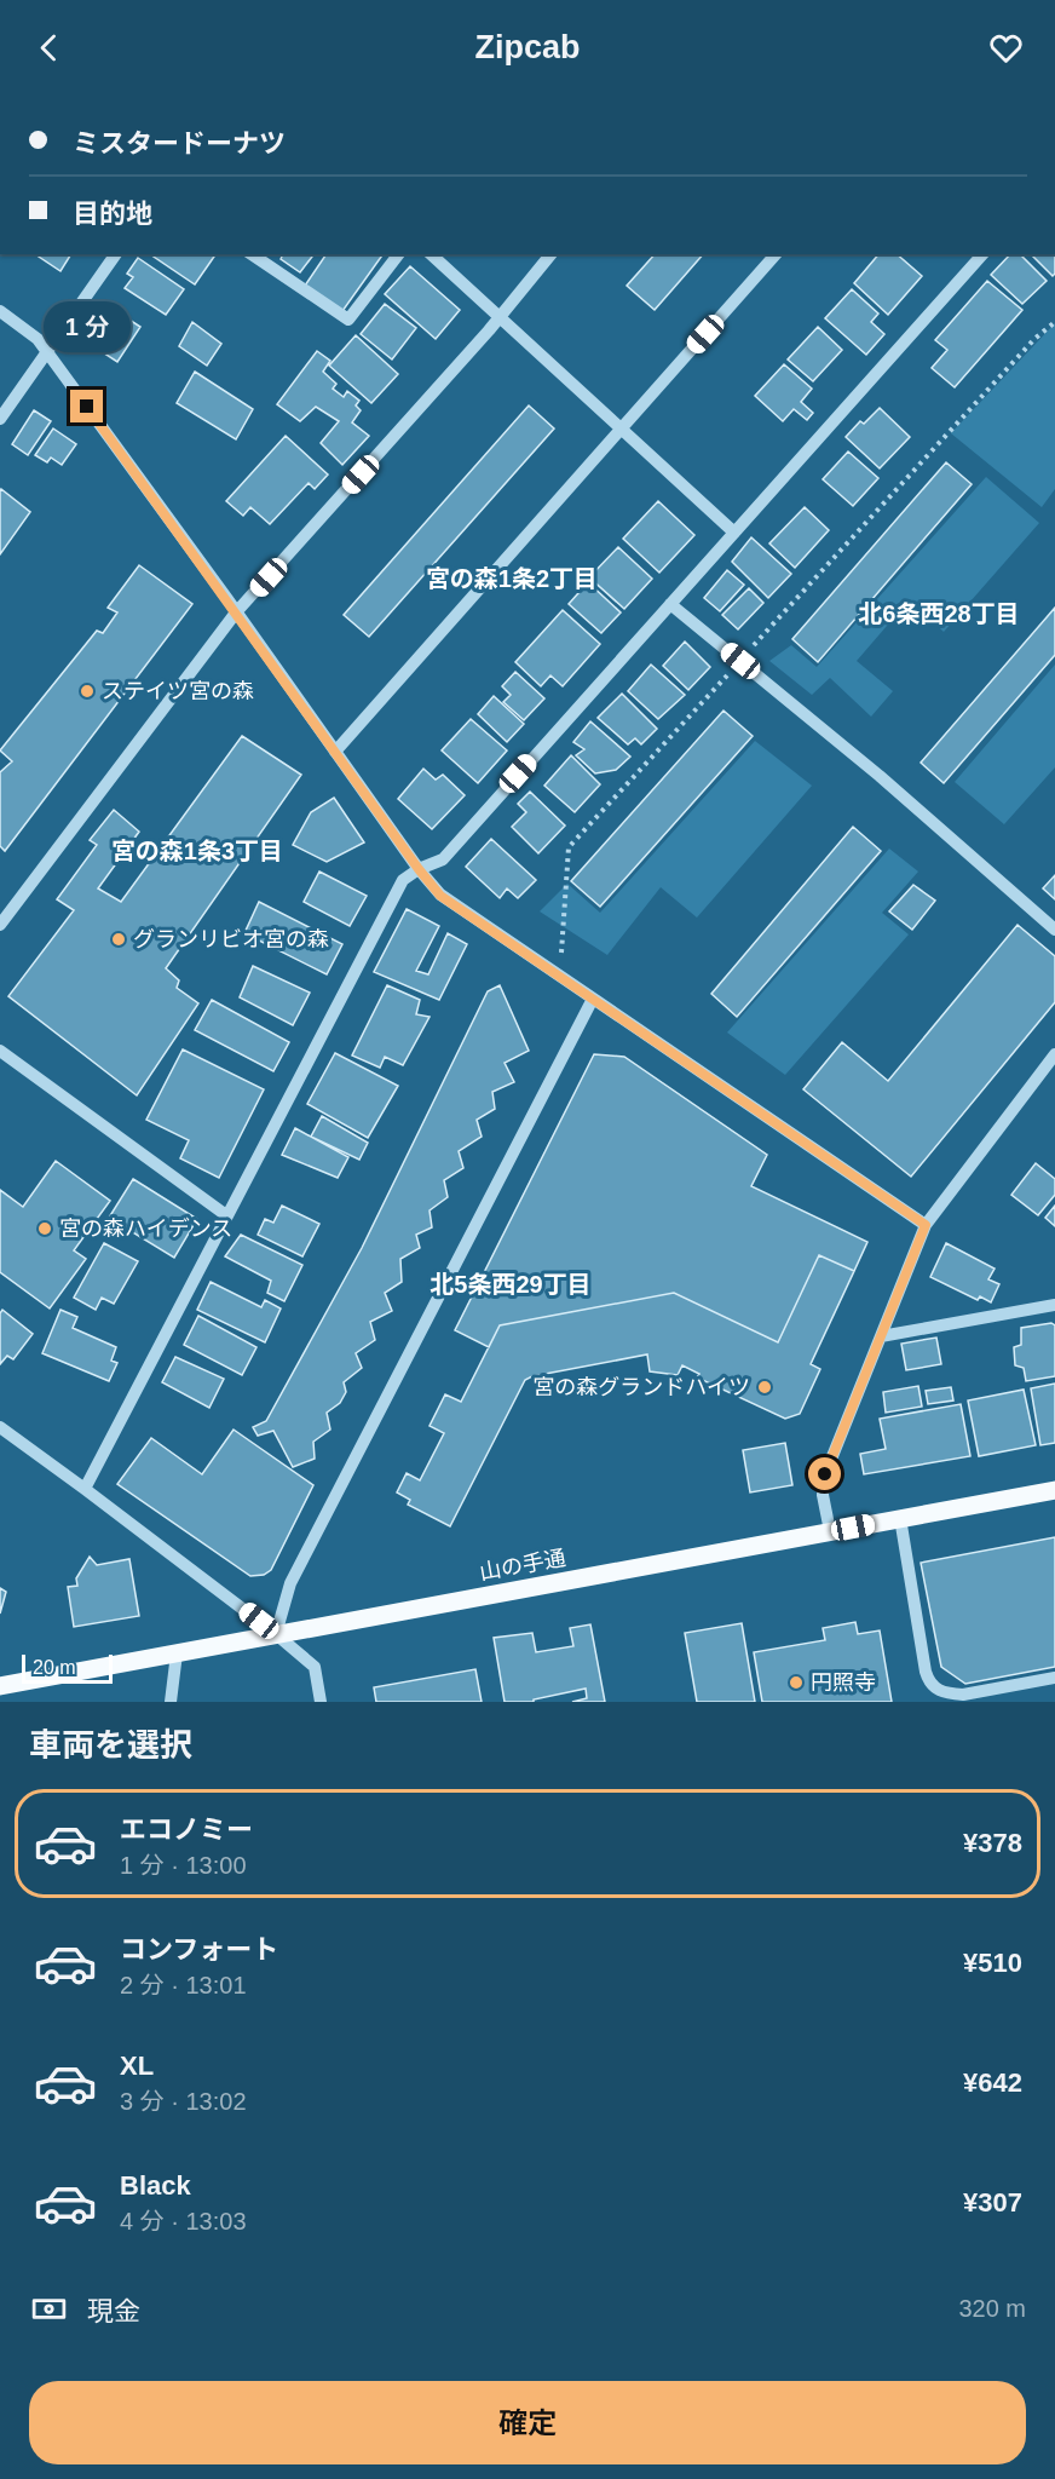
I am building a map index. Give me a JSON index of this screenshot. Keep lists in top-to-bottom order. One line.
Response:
{"streets":{"main road":["山の手通"]},"districts":["宮の森1条2丁目","北6条西28丁目","宮の森1条3丁目","北5条西29丁目"],"places":["ステイツ宮の森","グランリビオ宮の森","宮の森ハイデンス","宮の森グランドハイツ","円照寺"],"scale_bar":"20 m","page":{"header":"Zipcab","banner":["ミスタードーナツ","目的地"],"bubble":"1 分","scale":"20 m","heading":"車両を選択","list":[{"name":"エコノミー","note":"1 分 · 13:00","value":"¥378"},{"name":"コンフォート","note":"2 分 · 13:01","value":"¥510"},{"name":"XL","note":"3 分 · 13:02","value":"¥642"},{"name":"Black","note":"4 分 · 13:03","value":"¥307"}],"pay":["現金","320 m"],"buttons":"確定"}}
